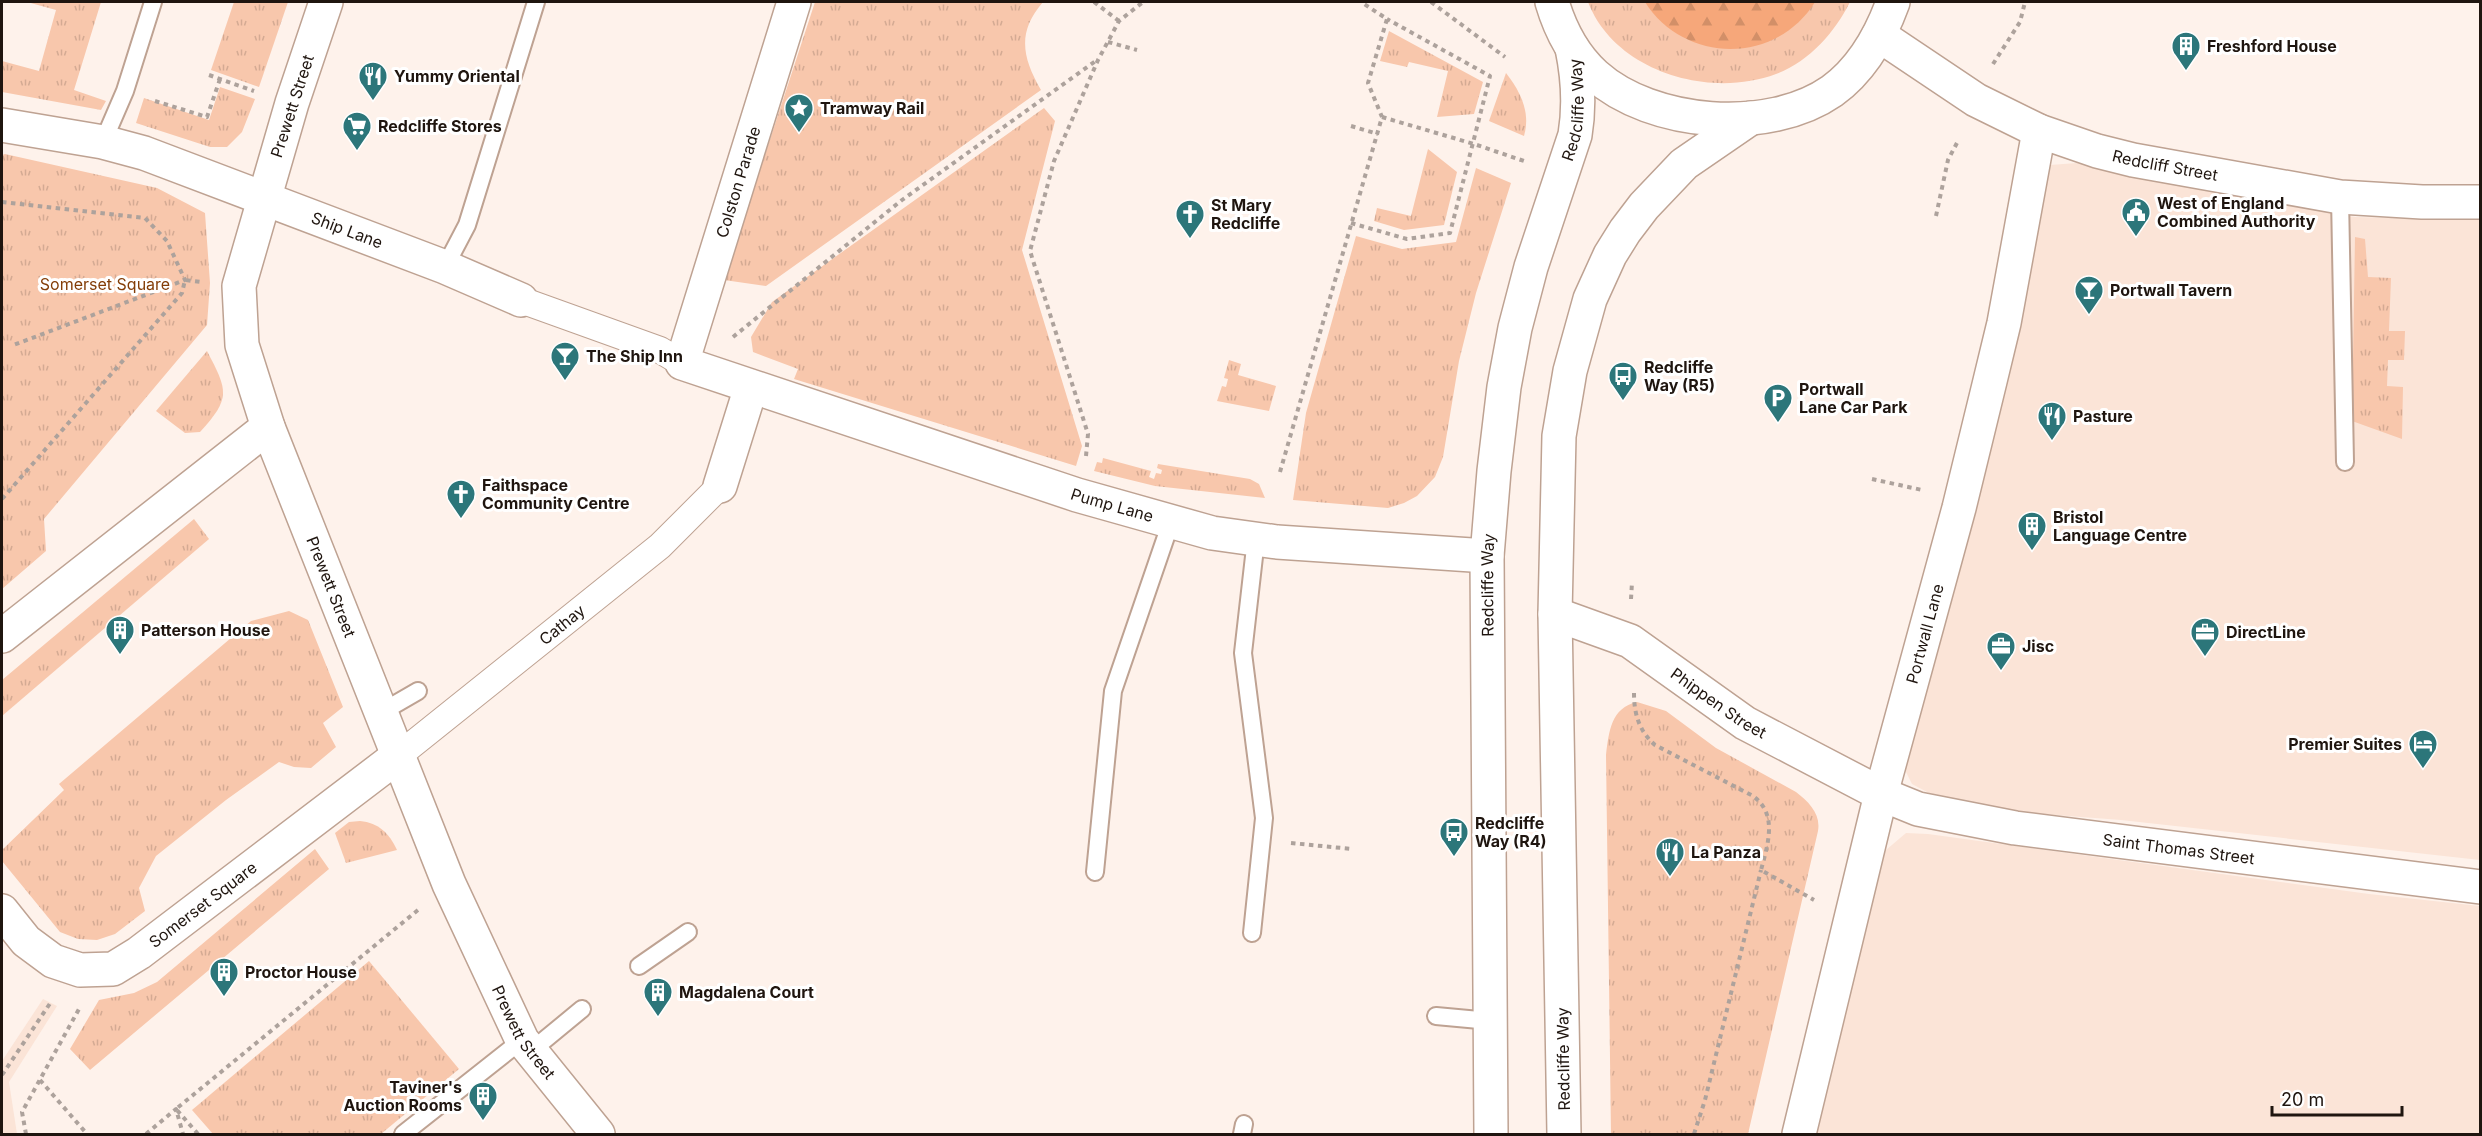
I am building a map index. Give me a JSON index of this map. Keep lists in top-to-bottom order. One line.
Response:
{"streets":{"street":["Prewett Street","Redcliffe Way","Redcliff Street","Colston Parade","Ship Lane","Pump Lane","Cathay","Portwall Lane","Phippen Street","Saint Thomas Street","Somerset Square"]},"crossings":[["Prewett Street","Ship Lane"],["Prewett Street","Cathay"],["Prewett Street","Somerset Square"],["Redcliffe Way","Pump Lane"],["Redcliffe Way","Phippen Street"],["Redcliff Street","Portwall Lane"],["Colston Parade","Ship Lane"],["Colston Parade","Pump Lane"],["Ship Lane","Pump Lane"],["Cathay","Somerset Square"],["Portwall Lane","Phippen Street"],["Portwall Lane","Saint Thomas Street"],["Phippen Street","Saint Thomas Street"]],"parks":["Somerset Square"],"places":{"building":["Freshford House","Bristol Language Centre","Patterson House","Proctor House","Magdalena Court","Taviner's Auction Rooms"],"restaurant":["Yummy Oriental","Pasture","La Panza"],"place":["Tramway Rail"],"supermarket":["Redcliffe Stores"],"public building":["West of England Combined Authority"],"church":["St Mary Redcliffe","Faithspace Community Centre"],"bar":["Portwall Tavern","The Ship Inn"],"bus stop":["Redcliffe Way (R5)","Redcliffe Way (R4)"],"parking":["Portwall Lane Car Park"],"office":["DirectLine","Jisc"],"hotel":["Premier Suites"]},"scale_bar":"20 m"}
